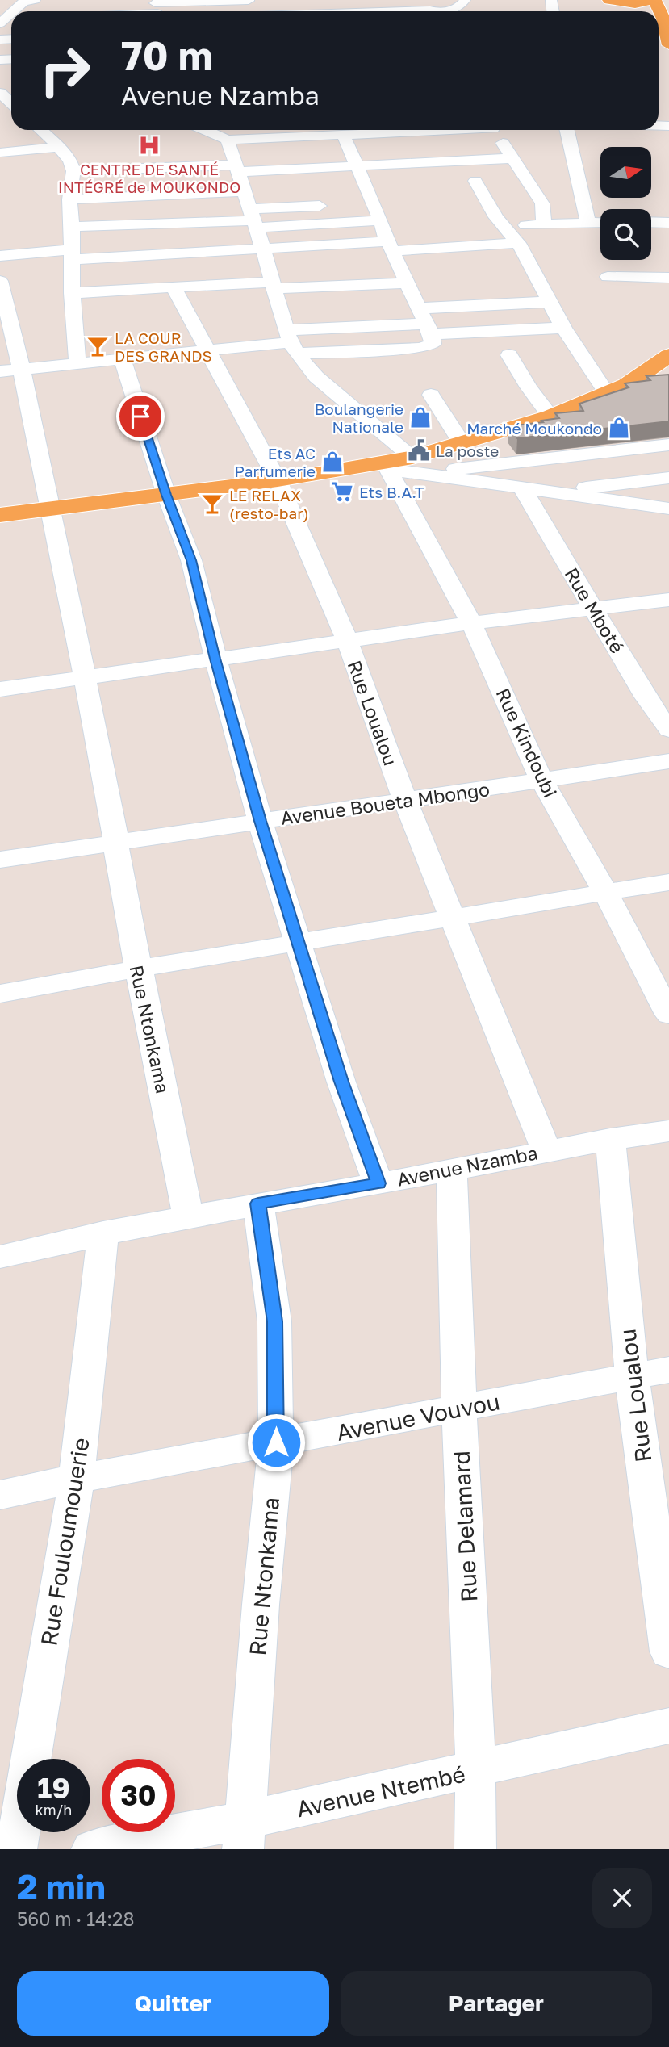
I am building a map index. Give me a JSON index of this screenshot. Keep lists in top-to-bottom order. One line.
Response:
{"streets":{"street":["Rue Mboté","Rue Loualou","Rue Kindoubi","Avenue Boueta Mbongo","Rue Ntonkama","Avenue Nzamba","Avenue Vouvou","Rue Delamard","Rue Fouloumouerie","Avenue Ntembé"]},"crossings":[["Rue Loualou","Avenue Boueta Mbongo"],["Rue Loualou","Avenue Nzamba"],["Rue Loualou","Avenue Vouvou"],["Rue Kindoubi","Avenue Boueta Mbongo"],["Avenue Boueta Mbongo","Rue Ntonkama"],["Rue Ntonkama","Avenue Nzamba"],["Rue Ntonkama","Avenue Vouvou"],["Rue Ntonkama","Avenue Ntembé"],["Avenue Nzamba","Rue Delamard"],["Avenue Nzamba","Rue Fouloumouerie"],["Avenue Vouvou","Rue Delamard"],["Avenue Vouvou","Rue Fouloumouerie"],["Rue Delamard","Avenue Ntembé"]],"places":{"hospital":["CENTRE DE SANTÉ INTÉGRÉ de MOUKONDO"],"bar":["LA COUR DES GRANDS","LE RELAX (resto-bar)"],"shop":["Boulangerie Nationale","Marché Moukondo","Ets AC Parfumerie"],"public building":["La poste"],"supermarket":["Ets B.A.T"]},"north":"right","page":{"turn":["70 m","Avenue Nzamba"],"speed":"19 km/h","limit":"30","heading":["2 min","560 m · 14:28"],"buttons":["Quitter","Partager"]}}
